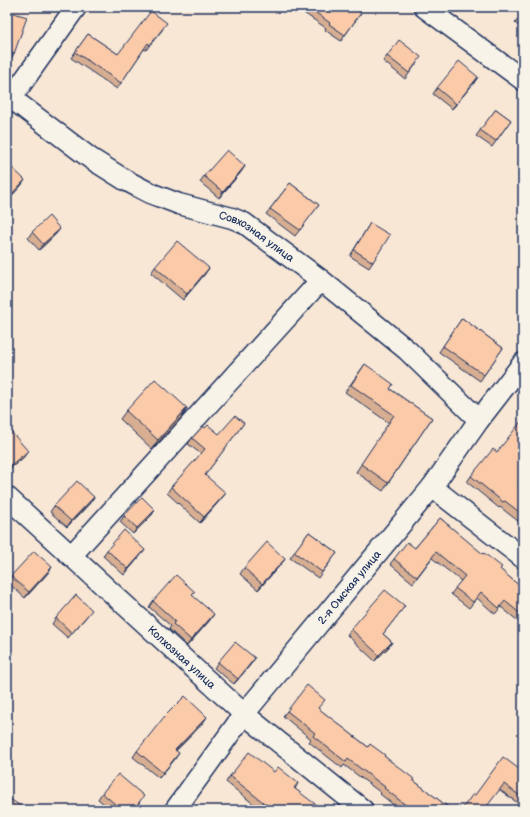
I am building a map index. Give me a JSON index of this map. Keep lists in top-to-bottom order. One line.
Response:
{"streets":{"street":["Совхозная улица","2-я Омская улица","Колхозная улица"]},"crossings":[["Совхозная улица","2-я Омская улица"],["2-я Омская улица","Колхозная улица"]]}
